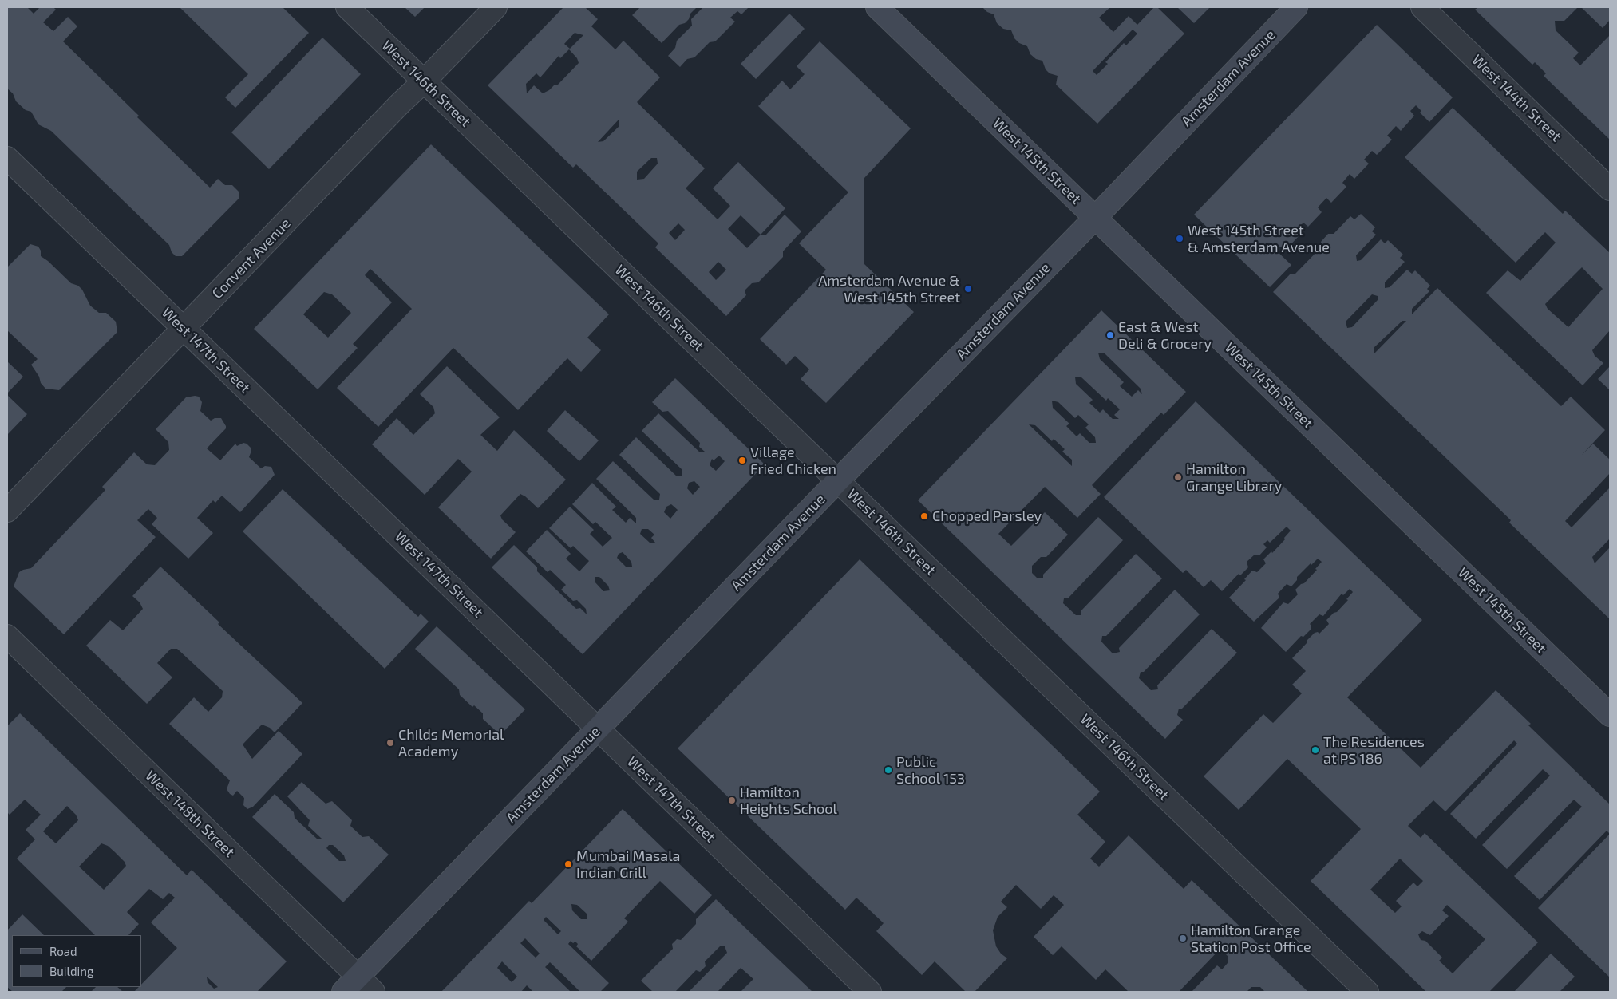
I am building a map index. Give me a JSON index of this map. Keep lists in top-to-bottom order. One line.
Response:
{"streets":{"main road":["Amsterdam Avenue","West 145th Street"],"street":["West 146th Street","West 144th Street","Convent Avenue","West 147th Street","West 148th Street"]},"crossings":[["Amsterdam Avenue","West 146th Street"],["Amsterdam Avenue","West 145th Street"],["Amsterdam Avenue","West 147th Street"],["Amsterdam Avenue","West 148th Street"],["West 146th Street","Convent Avenue"],["Convent Avenue","West 147th Street"]],"places":["West 145th Street & Amsterdam Avenue","Amsterdam Avenue & West 145th Street","East & West Deli & Grocery","Village Fried Chicken","Hamilton Grange Library","Chopped Parsley","Childs Memorial Academy","The Residences at PS 186","Public School 153","Hamilton Heights School","Mumbai Masala Indian Grill","Hamilton Grange Station Post Office"],"legend":["Road","Building"]}
